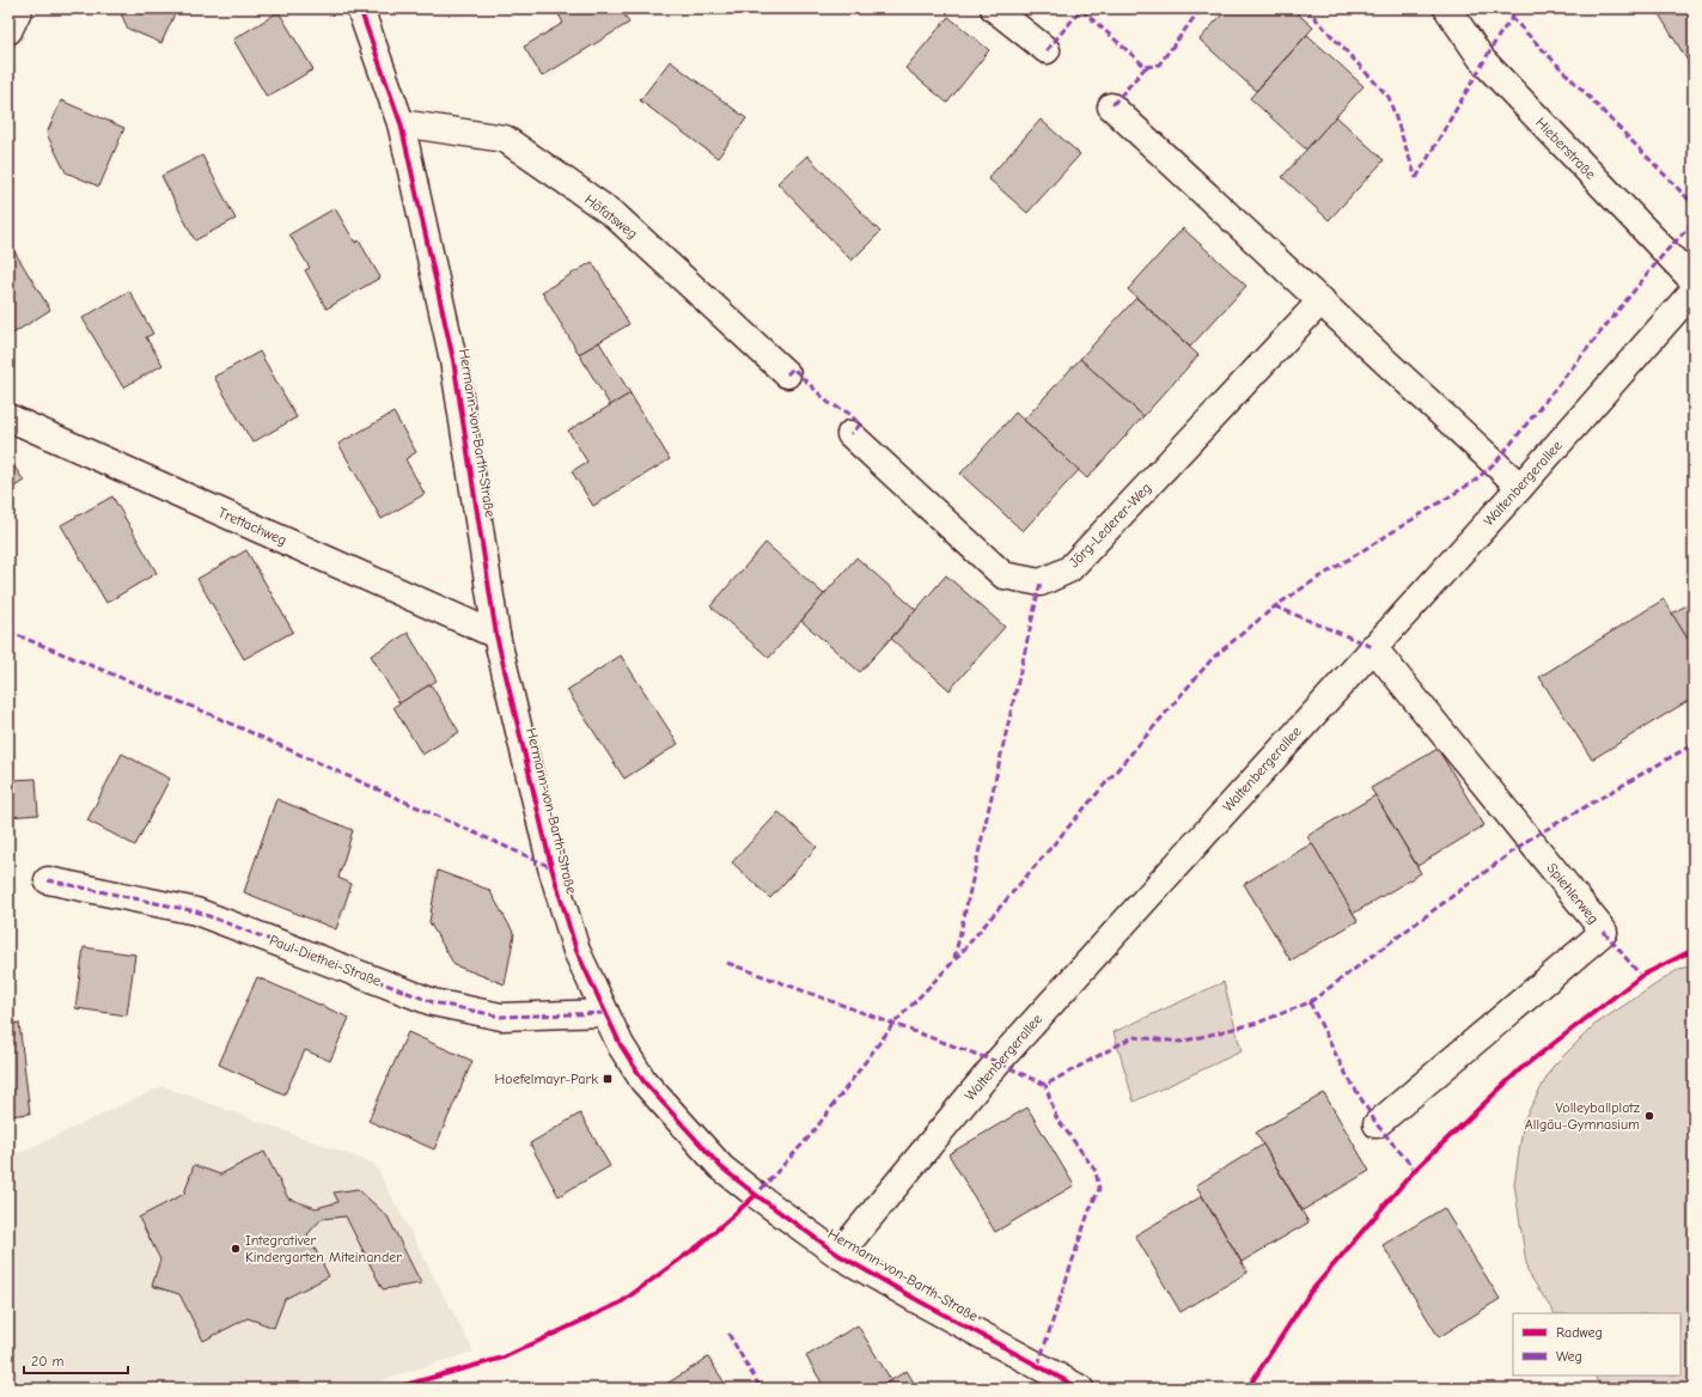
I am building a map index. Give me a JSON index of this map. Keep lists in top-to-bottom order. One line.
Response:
{"streets":{"street":["Hieberstraße","Höfatsweg","Hermann-von-Barth-Straße","Waltenbergerallee","Jörg-Lederer-Weg","Trettachweg","Spiehlerweg","Paul-Diethei-Straße"]},"crossings":[["Höfatsweg","Hermann-von-Barth-Straße"],["Hermann-von-Barth-Straße","Waltenbergerallee"],["Hermann-von-Barth-Straße","Trettachweg"],["Hermann-von-Barth-Straße","Paul-Diethei-Straße"],["Waltenbergerallee","Spiehlerweg"]],"places":{"transit":["Hoefelmayr-Park"],"other":["Volleyballplatz Allgäu-Gymnasium","Integrativer Kindergarten Miteinander"]},"legend":["Radweg","Weg"],"scale_bar":"20 m"}
